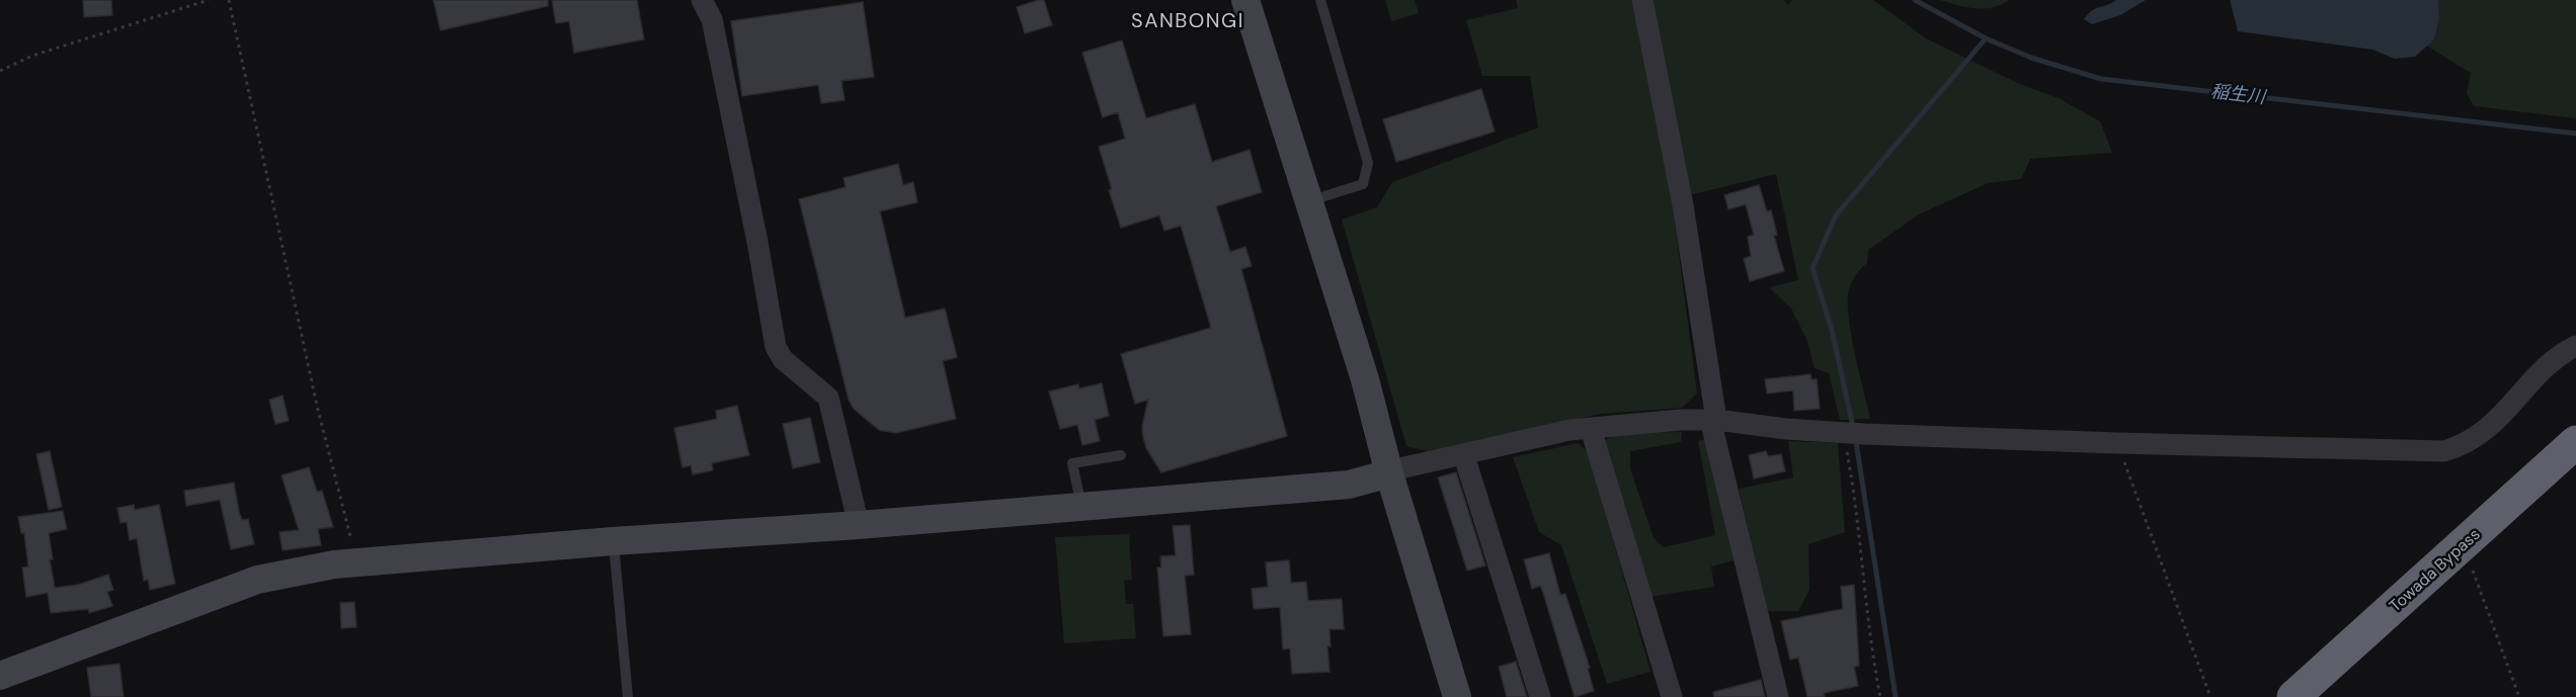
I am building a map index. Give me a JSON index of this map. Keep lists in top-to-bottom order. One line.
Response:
{"streets":{"highway":["Towada Bypass"]},"districts":["SANBONGI"],"water":["稲生川"]}
